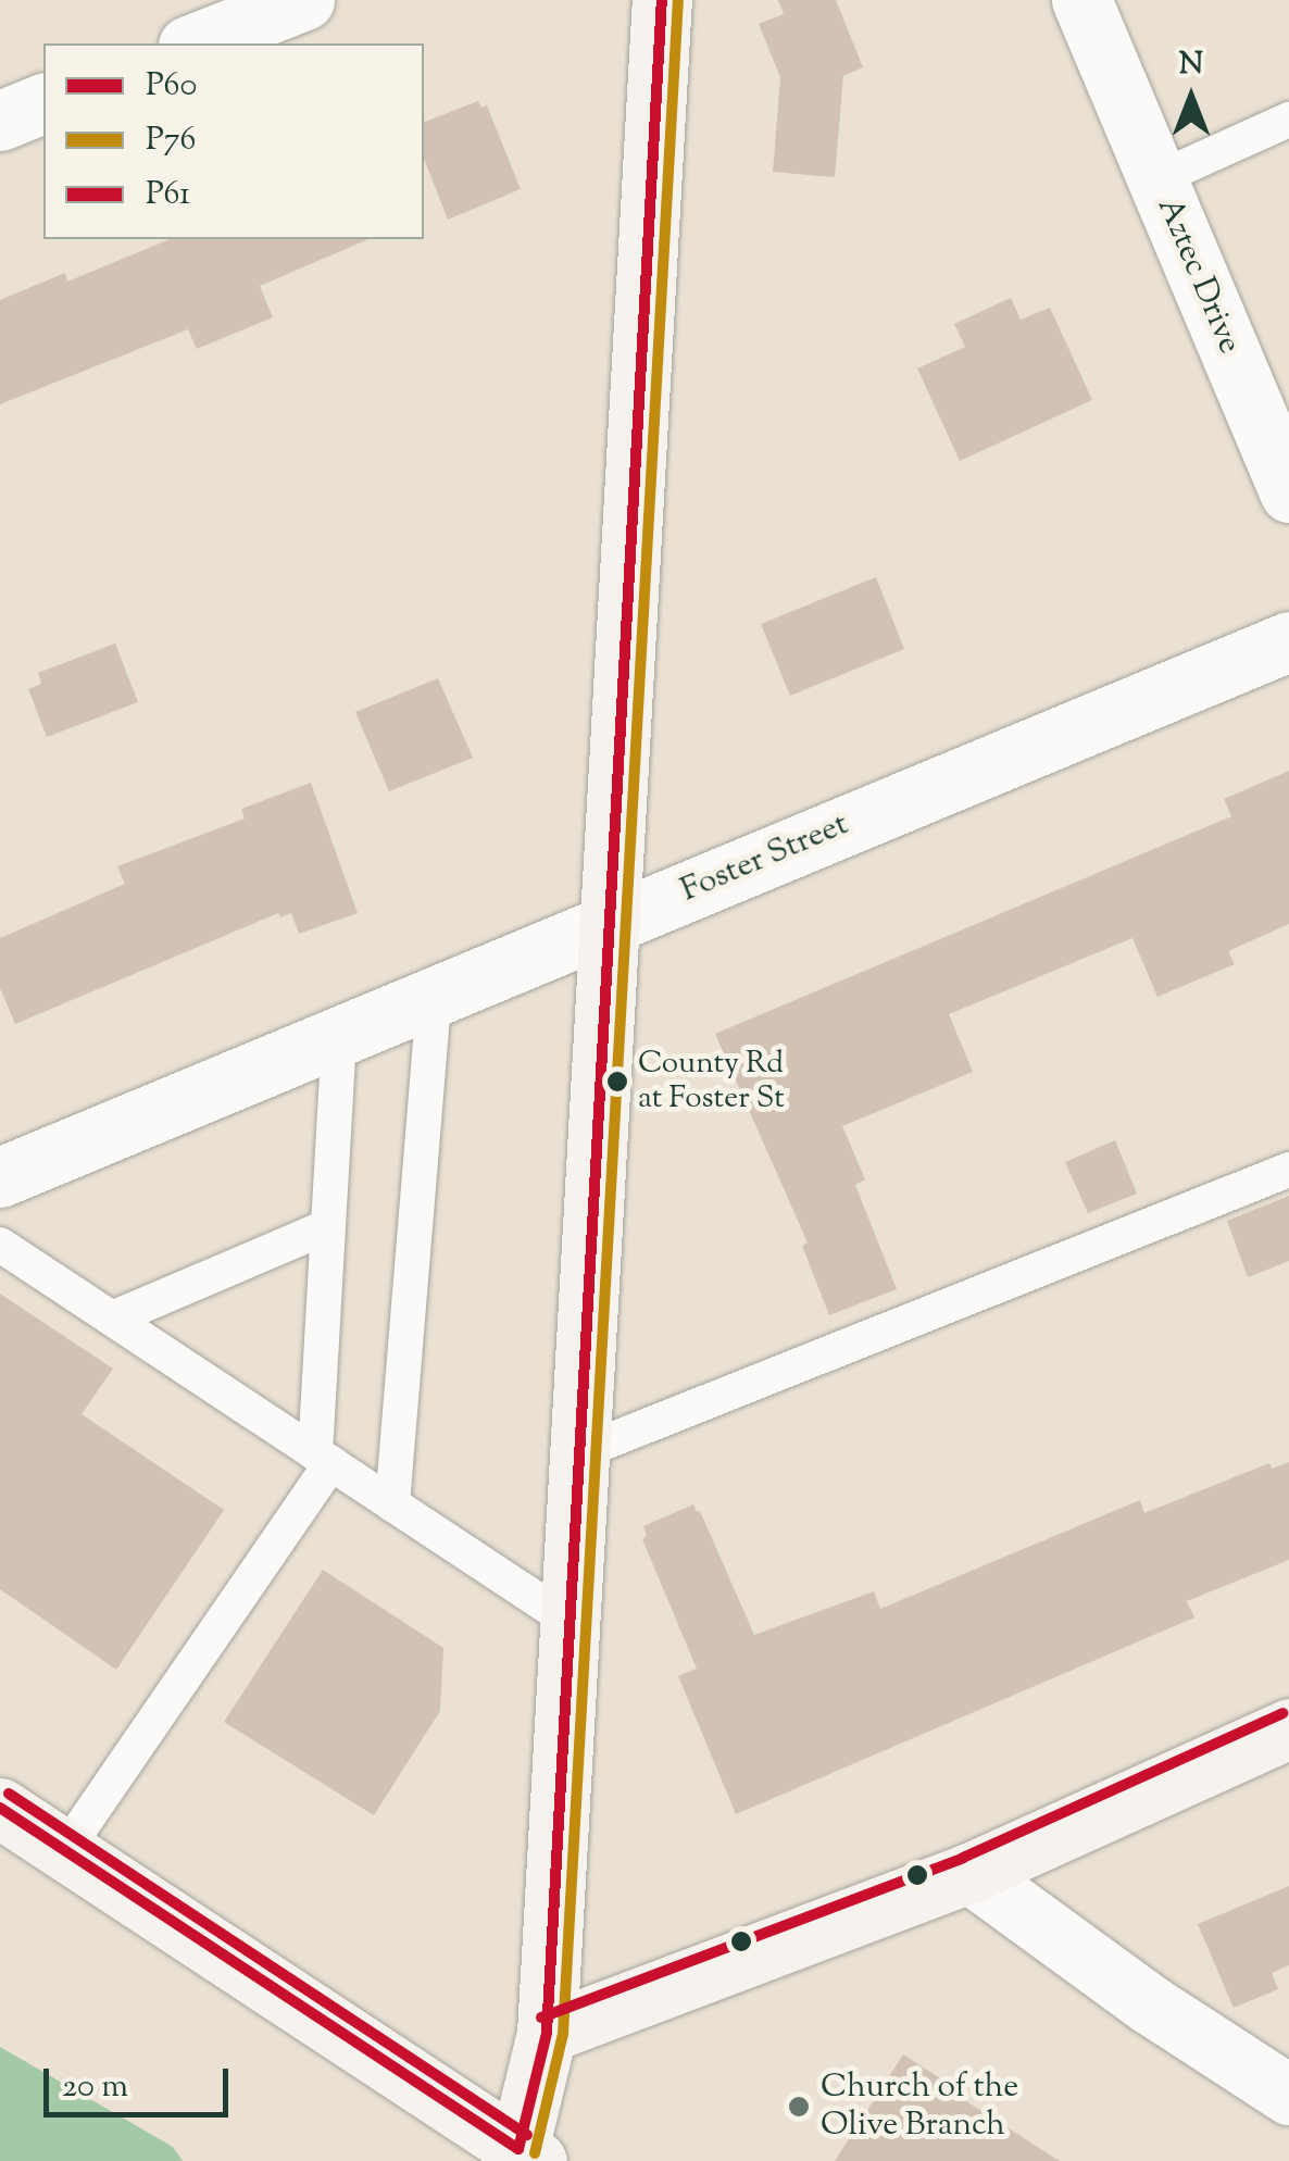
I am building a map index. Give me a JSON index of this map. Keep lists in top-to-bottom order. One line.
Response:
{"streets":{"street":["Aztec Drive","Foster Street"]},"places":["County Rd at Foster St","Church of the Olive Branch"],"lines":["transit line P60","transit line P76","transit line P61"],"legend":["P60","P76","P61"],"scale_bar":"20 m","north":"top"}
